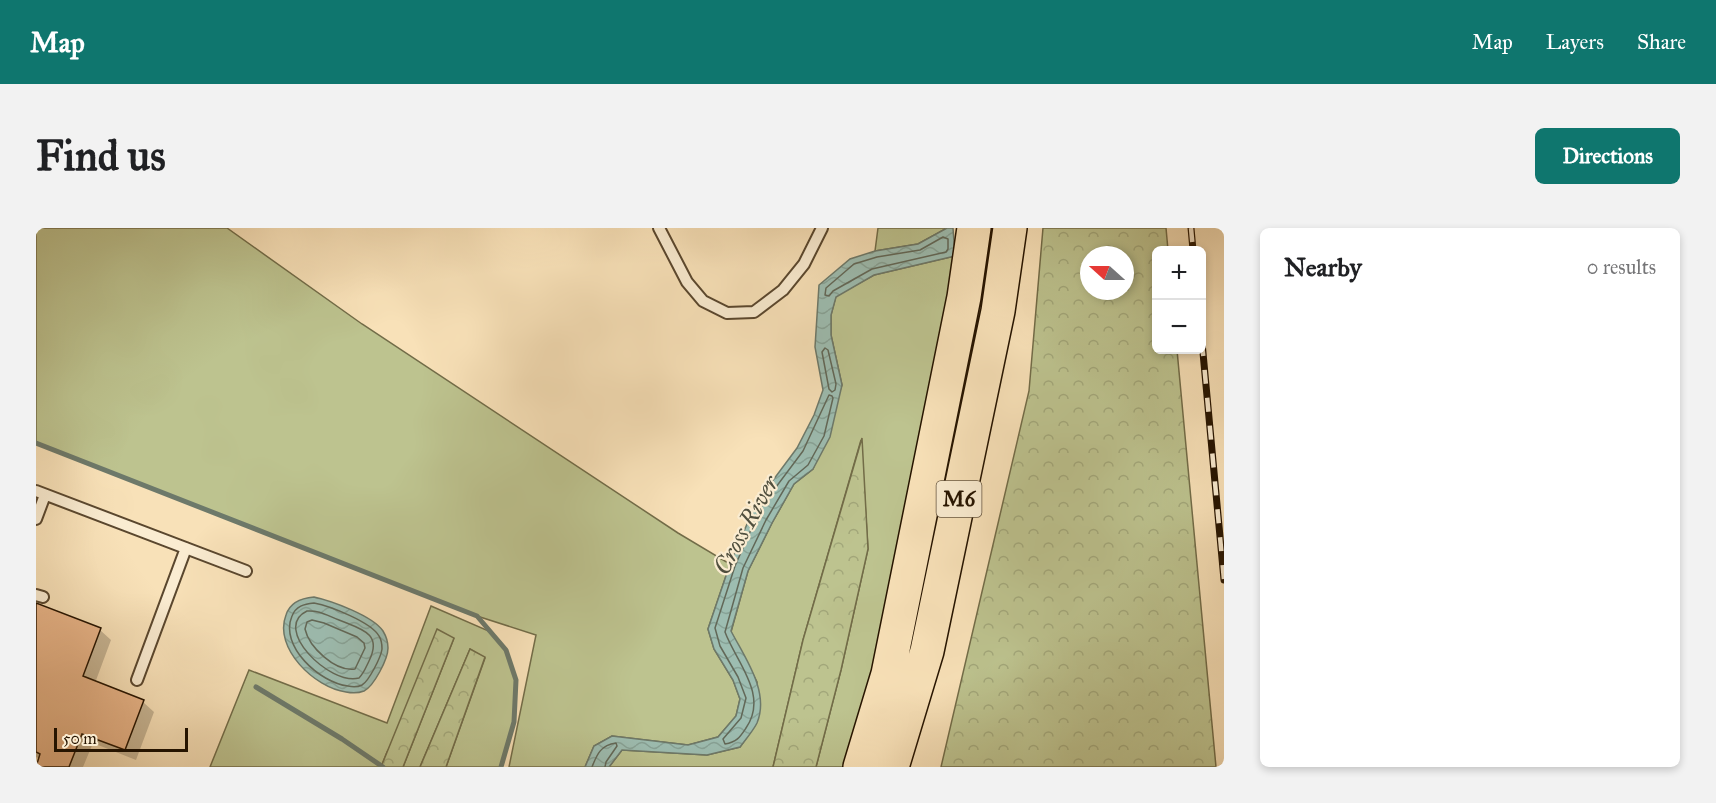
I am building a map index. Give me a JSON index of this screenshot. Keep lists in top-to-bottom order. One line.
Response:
{"streets":{"highway":["M6"]},"water":["Cross River"],"scale_bar":"50 m","north":"left","page":{"header":"Map","nav":["Map","Layers","Share"],"buttons":"Directions","title":"Find us","heading":["Nearby","0 results"],"map_buttons":["+","−"],"scale":"50 m"}}
